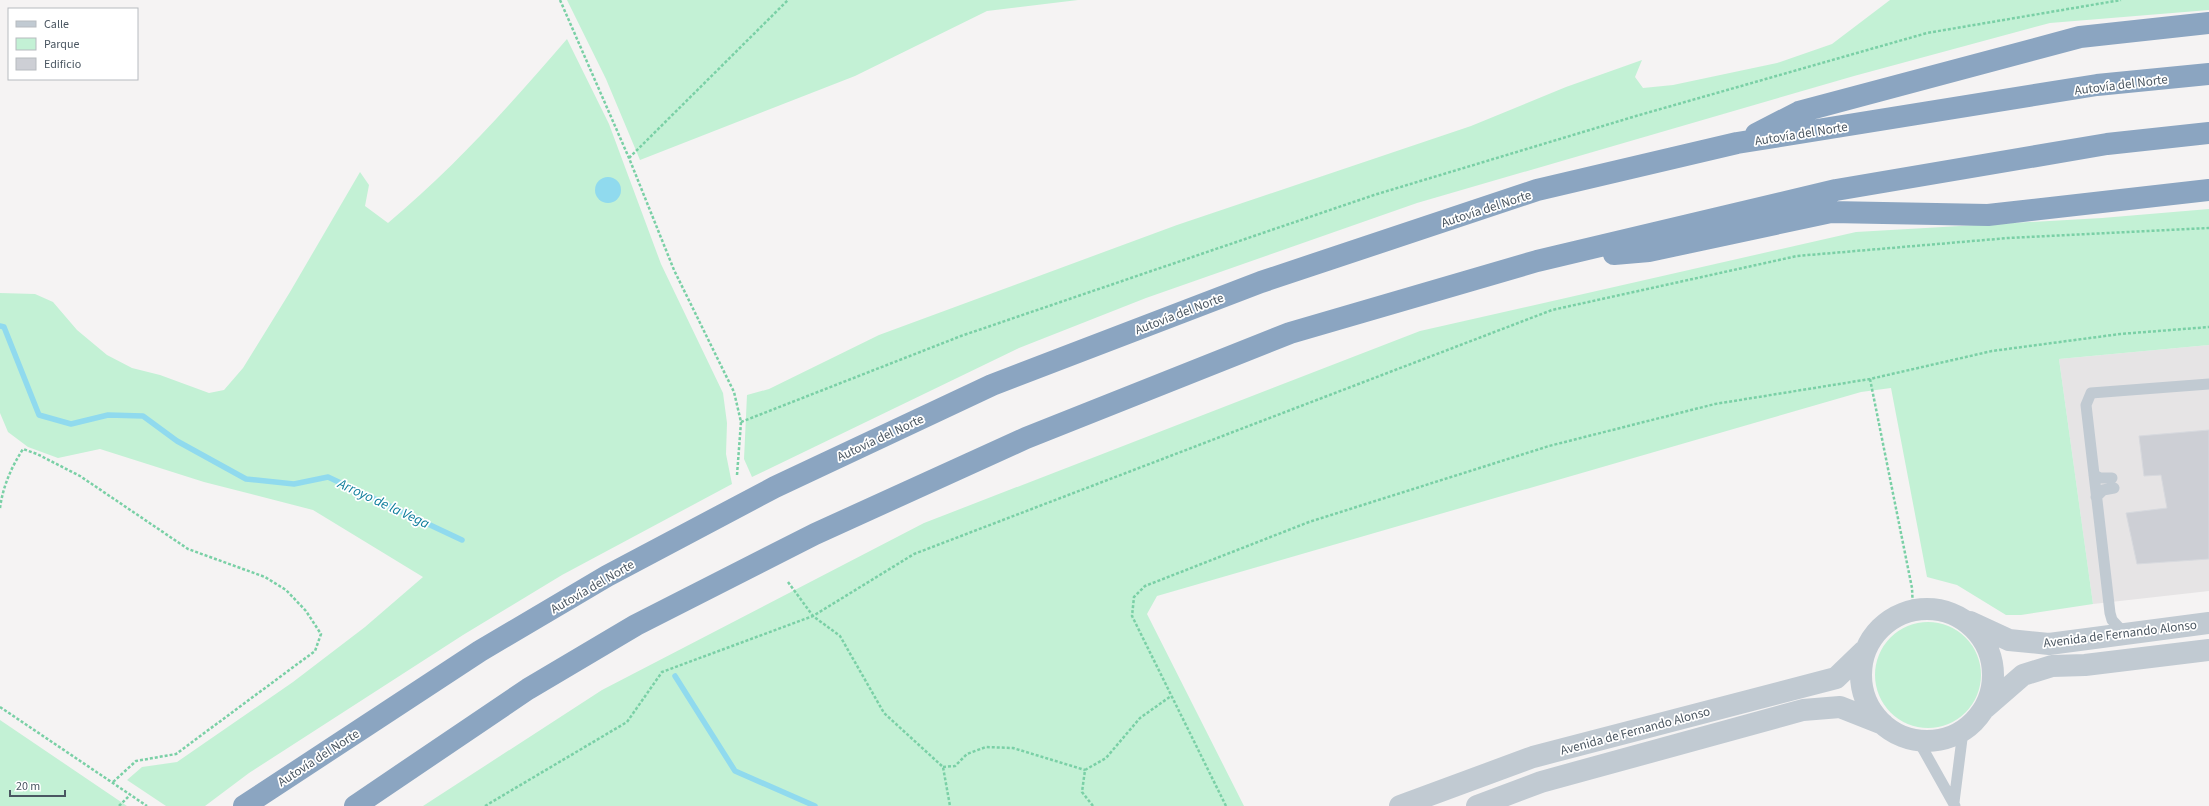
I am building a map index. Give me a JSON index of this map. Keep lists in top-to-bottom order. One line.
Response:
{"streets":{"highway":["Autovía del Norte"],"street":["Avenida de Fernando Alonso"]},"water":["Arroyo de la Vega"],"legend":["Calle","Parque","Edificio"],"scale_bar":"20 m"}
